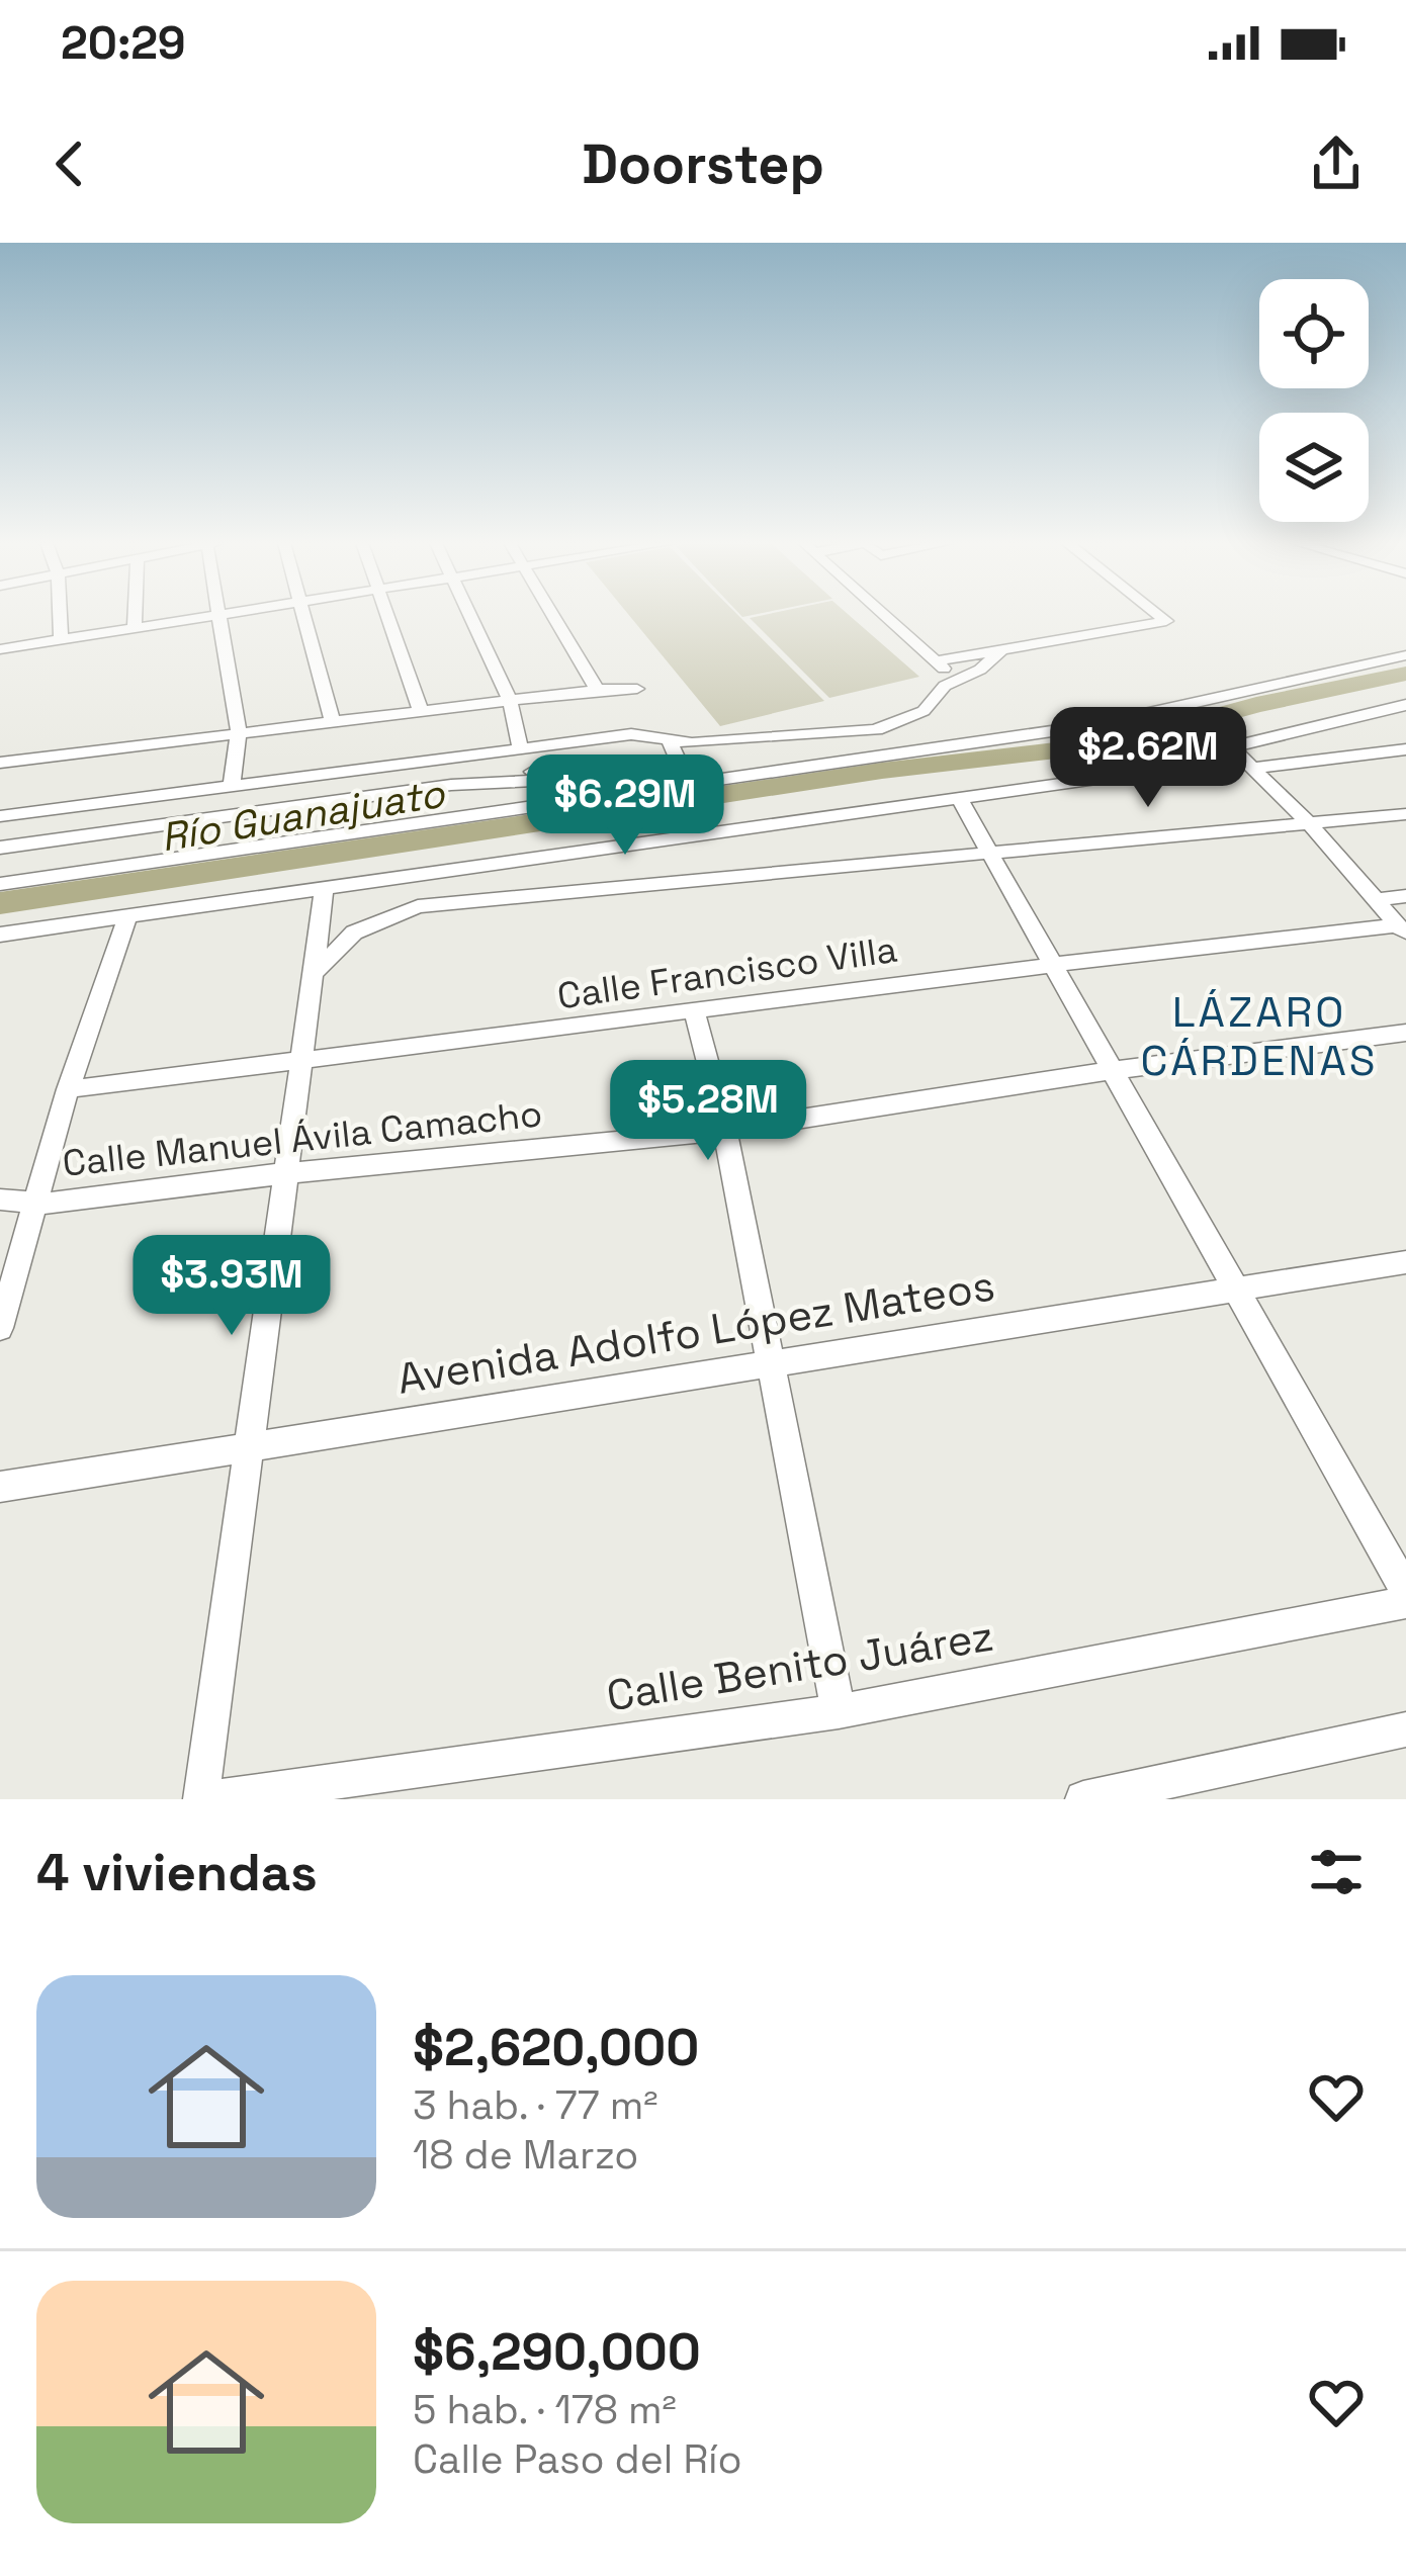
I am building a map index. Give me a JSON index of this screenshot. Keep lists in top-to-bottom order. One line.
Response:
{"streets":{"street":["Calle Francisco Villa","Calle Manuel Ávila Camacho","Avenida Adolfo López Mateos","Calle Benito Juárez"]},"districts":["LÁZARO CÁRDENAS"],"water":["Río Guanajuato"],"page":{"status":"20:29","header":"Doorstep","price":["$2.62M","$6.29M","$5.28M","$3.93M"],"heading":"4 viviendas","list":[{"name":"$2,620,000","note":"3 hab. · 77 m² · 18 de Marzo"},{"name":"$6,290,000","note":"5 hab. · 178 m² · Calle Paso del Río"}]}}
